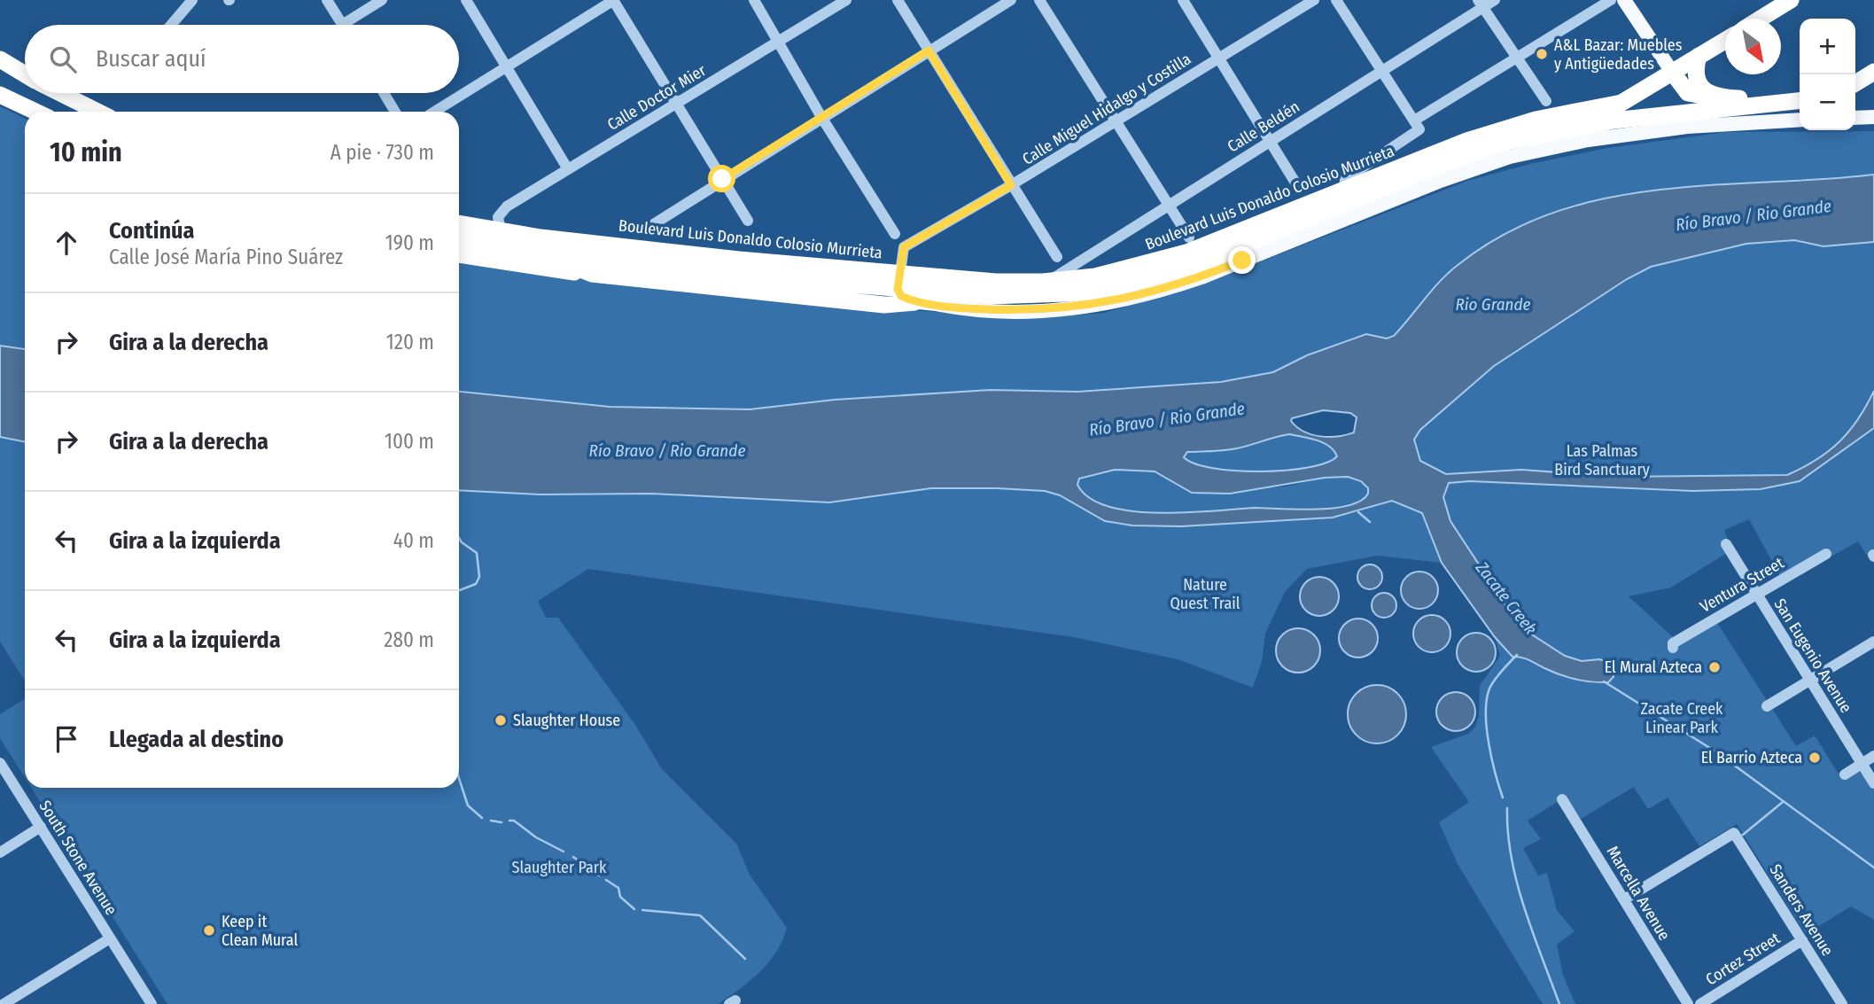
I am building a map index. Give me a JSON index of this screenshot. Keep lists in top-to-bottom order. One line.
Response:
{"streets":{"highway":["Boulevard Luis Donaldo Colosio Murrieta"],"street":["Calle Doctor Mier","Calle Miguel Hidalgo y Costilla","Calle Beldén","Ventura Street","San Eugenio Avenue","South Stone Avenue","Marcella Avenue","Sanders Avenue","Cortez Street"]},"crossings":[["Calle Doctor Mier","Boulevard Luis Donaldo Colosio Murrieta"],["Calle Miguel Hidalgo y Costilla","Boulevard Luis Donaldo Colosio Murrieta"],["Calle Beldén","Boulevard Luis Donaldo Colosio Murrieta"],["Ventura Street","San Eugenio Avenue"],["Marcella Avenue","Sanders Avenue"],["Sanders Avenue","Cortez Street"]],"water":["Río Bravo / Rio Grande","Rio Grande","Zacate Creek"],"parks":["Las Palmas Bird Sanctuary","Nature Quest Trail","Zacate Creek Linear Park","Slaughter Park"],"places":["A&L Bazar: Muebles y Antigüedades","El Mural Azteca","Slaughter House","El Barrio Azteca","Keep it Clean Mural"],"north":"bottom right","page":{"map_buttons":["+","−"],"search":"Buscar aquí","heading":["10 min","A pie · 730 m"],"list":[["Continúa","Calle José María Pino Suárez","190 m"],["Gira a la derecha","120 m"],["Gira a la derecha","100 m"],["Gira a la izquierda","40 m"],["Gira a la izquierda","280 m"],"Llegada al destino"]}}
